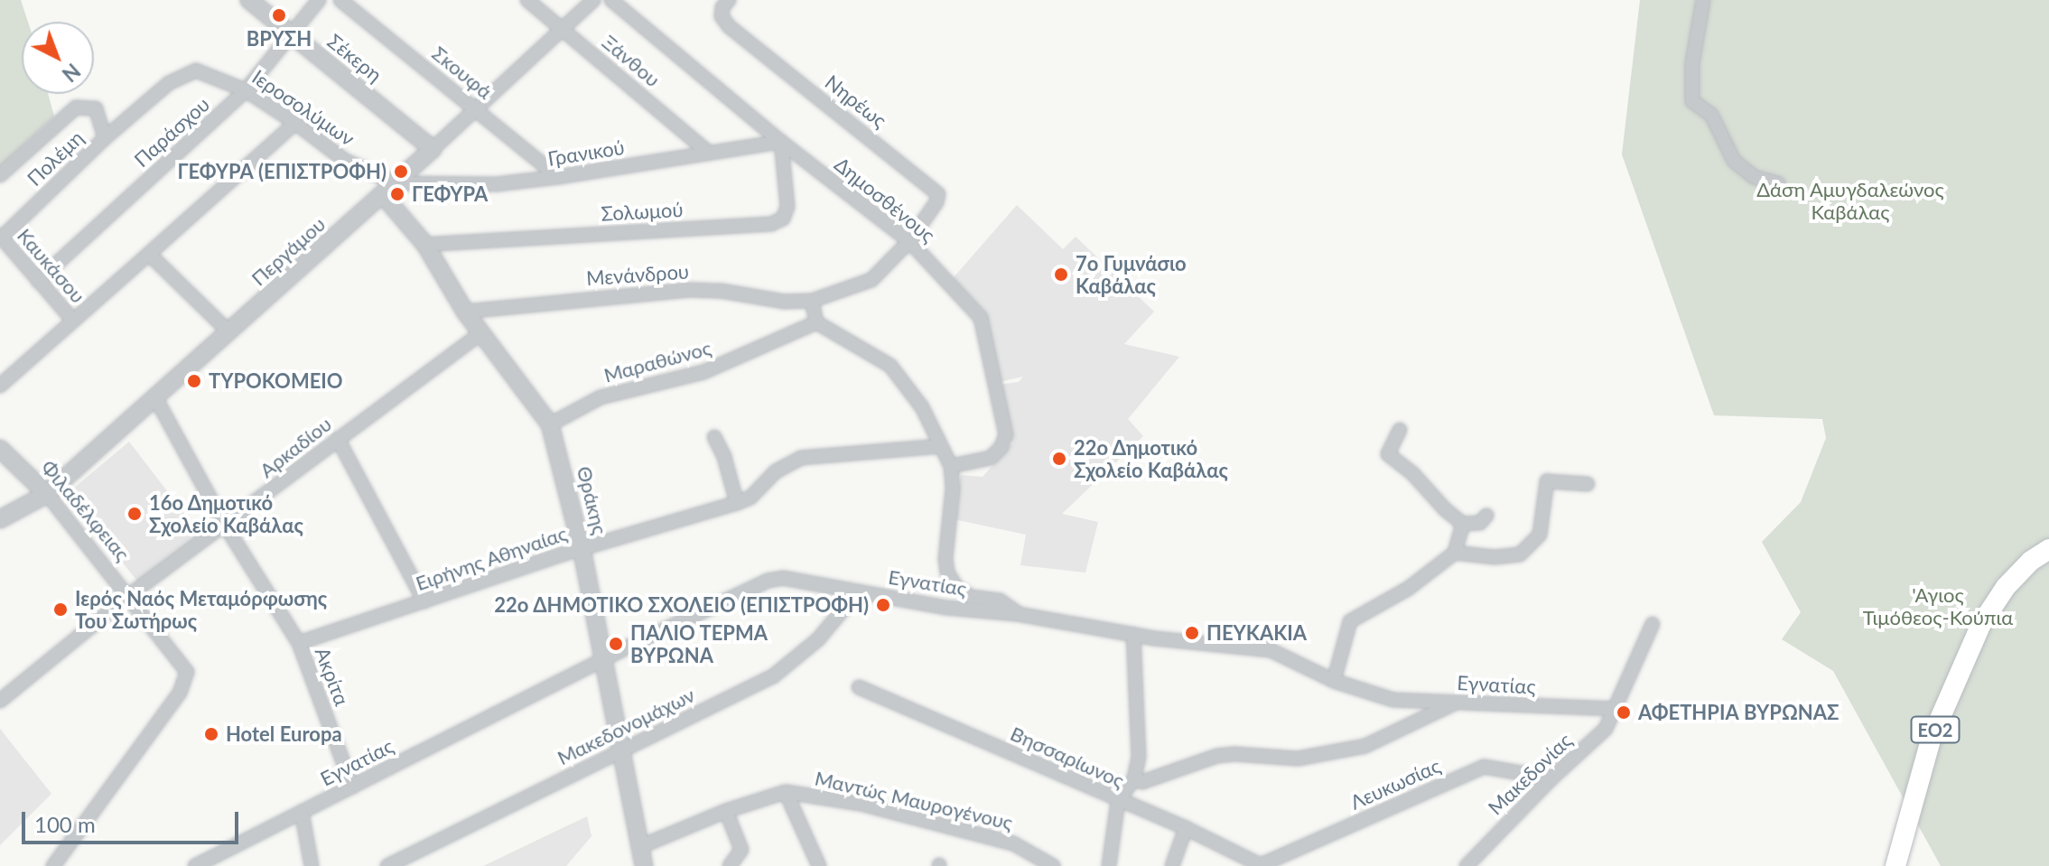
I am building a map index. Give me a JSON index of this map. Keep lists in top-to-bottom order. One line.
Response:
{"streets":{"main road":["ΕΟ2"],"street":["Σέκερη","Ξάνθου","Σκουφά","Νηρέως","Ιεροσολύμων","Παράσχου","Γρανικού","Πολέμη","Δημοσθένους","Σολωμού","Περγάμου","Καυκάσου","Μενάνδρου","Μαραθώνος","Αρκαδίου","Θράκης","Φιλαδέλφειας","Ειρήνης Αθηναίας","Εγνατίας","Ακρίτα","Μακεδονομάχων","Βησσαρίωνος","Μακεδονίας","Λευκωσίας","Μαντώς Μαυρογένους"]},"crossings":[["Σέκερη","Παράσχου"],["Σέκερη","Περγάμου"],["Ξάνθου","Γρανικού"],["Ξάνθου","Περγάμου"],["Σκουφά","Γρανικού"],["Σκουφά","Περγάμου"],["Νηρέως","Δημοσθένους"],["Νηρέως","Μενάνδρου"],["Ιεροσολύμων","Παράσχου"],["Ιεροσολύμων","Γρανικού"],["Ιεροσολύμων","Πολέμη"],["Ιεροσολύμων","Περγάμου"],["Ιεροσολύμων","Θράκης"],["Παράσχου","Καυκάσου"],["Γρανικού","Δημοσθένους"],["Γρανικού","Σολωμού"],["Γρανικού","Περγάμου"],["Γρανικού","Θράκης"],["Πολέμη","Καυκάσου"],["Δημοσθένους","Σολωμού"],["Δημοσθένους","Μενάνδρου"],["Σολωμού","Θράκης"],["Περγάμου","Θράκης"],["Περγάμου","Φιλαδέλφειας"],["Περγάμου","Ακρίτα"],["Μενάνδρου","Θράκης"],["Μαραθώνος","Θράκης"],["Αρκαδίου","Θράκης"],["Αρκαδίου","Φιλαδέλφειας"],["Αρκαδίου","Ακρίτα"],["Θράκης","Ειρήνης Αθηναίας"],["Θράκης","Εγνατίας"],["Θράκης","Μακεδονομάχων"],["Θράκης","Μαντώς Μαυρογένους"],["Ειρήνης Αθηναίας","Ακρίτα"],["Εγνατίας","Ακρίτα"],["Εγνατίας","Μακεδονομάχων"],["Εγνατίας","Μακεδονίας"],["Βησσαρίωνος","Λευκωσίας"],["Μακεδονίας","Λευκωσίας"]],"parks":["Δάση Αμυγδαλεώνος Καβάλας","'Αγιος Τιμόθεος-Κούπια"],"places":["ΒΡΥΣΗ","ΓΕΦΥΡΑ (ΕΠΙΣΤΡΟΦΗ)","ΓΕΦΥΡΑ","7ο Γυμνάσιο Καβάλας","ΤΥΡΟΚΟΜΕΙΟ","22ο Δημοτικό Σχολείο Καβάλας","16ο Δημοτικό Σχολείο Καβάλας","22ο ΔΗΜΟΤΙΚΟ ΣΧΟΛΕΙΟ (ΕΠΙΣΤΡΟΦΗ)","Ιερός Ναός Μεταμόρφωσης Του Σωτήρως","ΠΕΥΚΑΚΙΑ","ΠΑΛΙΟ ΤΕΡΜΑ ΒΥΡΩΝΑ","ΑΦΕΤΗΡΙΑ ΒΥΡΩΝΑΣ","Hotel Europa"],"scale_bar":"100 m","north":"bottom right"}
